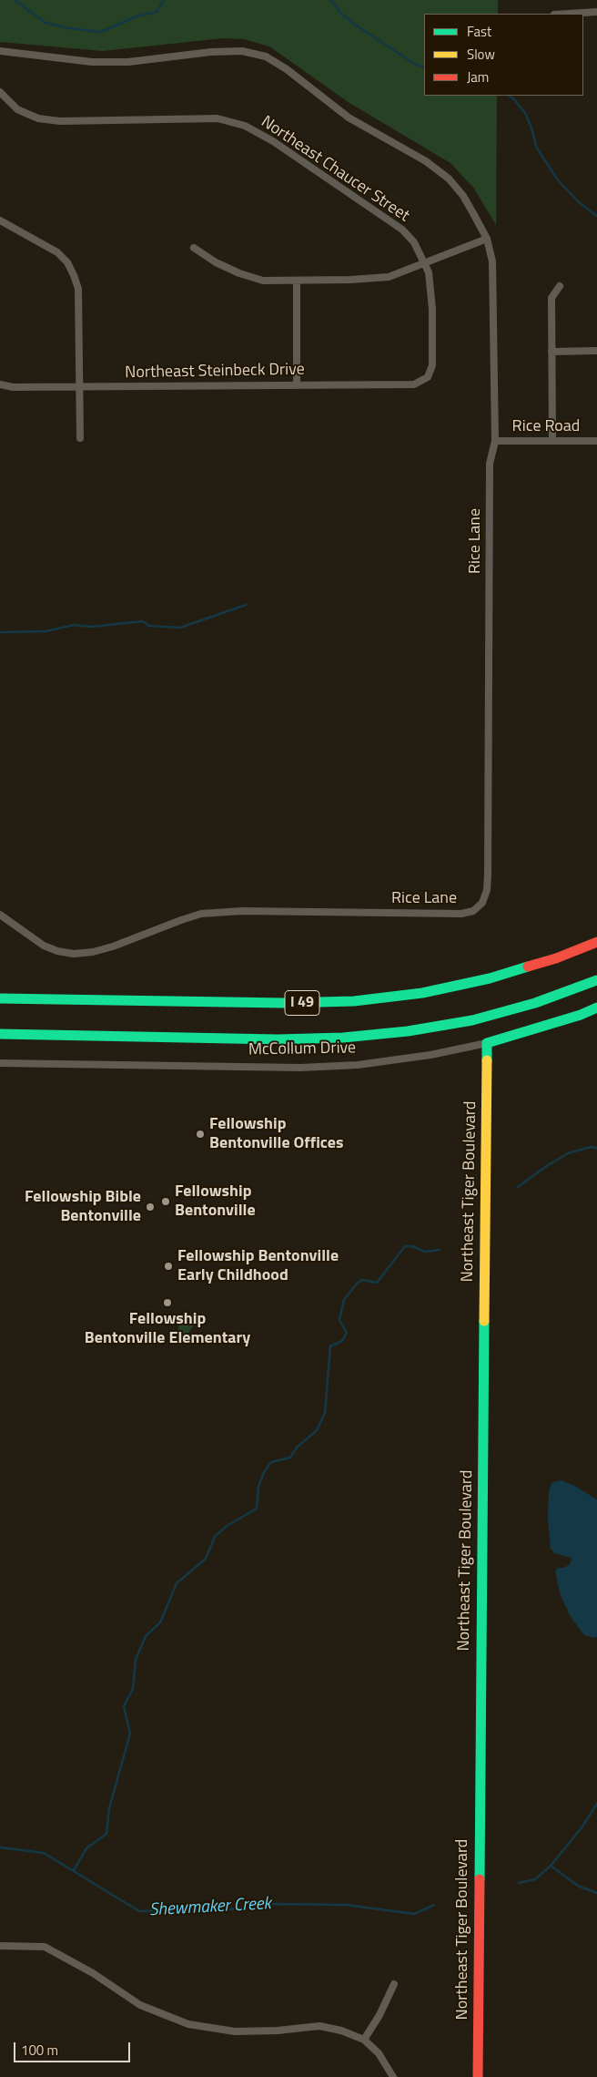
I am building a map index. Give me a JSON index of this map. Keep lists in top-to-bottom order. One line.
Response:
{"streets":{"main road":["I 49","McCollum Drive","Northeast Tiger Boulevard"],"street":["Northeast Chaucer Street","Northeast Steinbeck Drive","Rice Road","Rice Lane"]},"crossings":[["Northeast Chaucer Street","Northeast Steinbeck Drive"],["Rice Road","Rice Lane"],["McCollum Drive","Northeast Tiger Boulevard"]],"water":["Shewmaker Creek"],"places":["Fellowship Bentonville Offices","Fellowship Bentonville","Fellowship Bible Bentonville","Fellowship Bentonville Early Childhood","Fellowship Bentonville Elementary"],"legend":["Fast","Slow","Jam"],"scale_bar":"100 m"}
